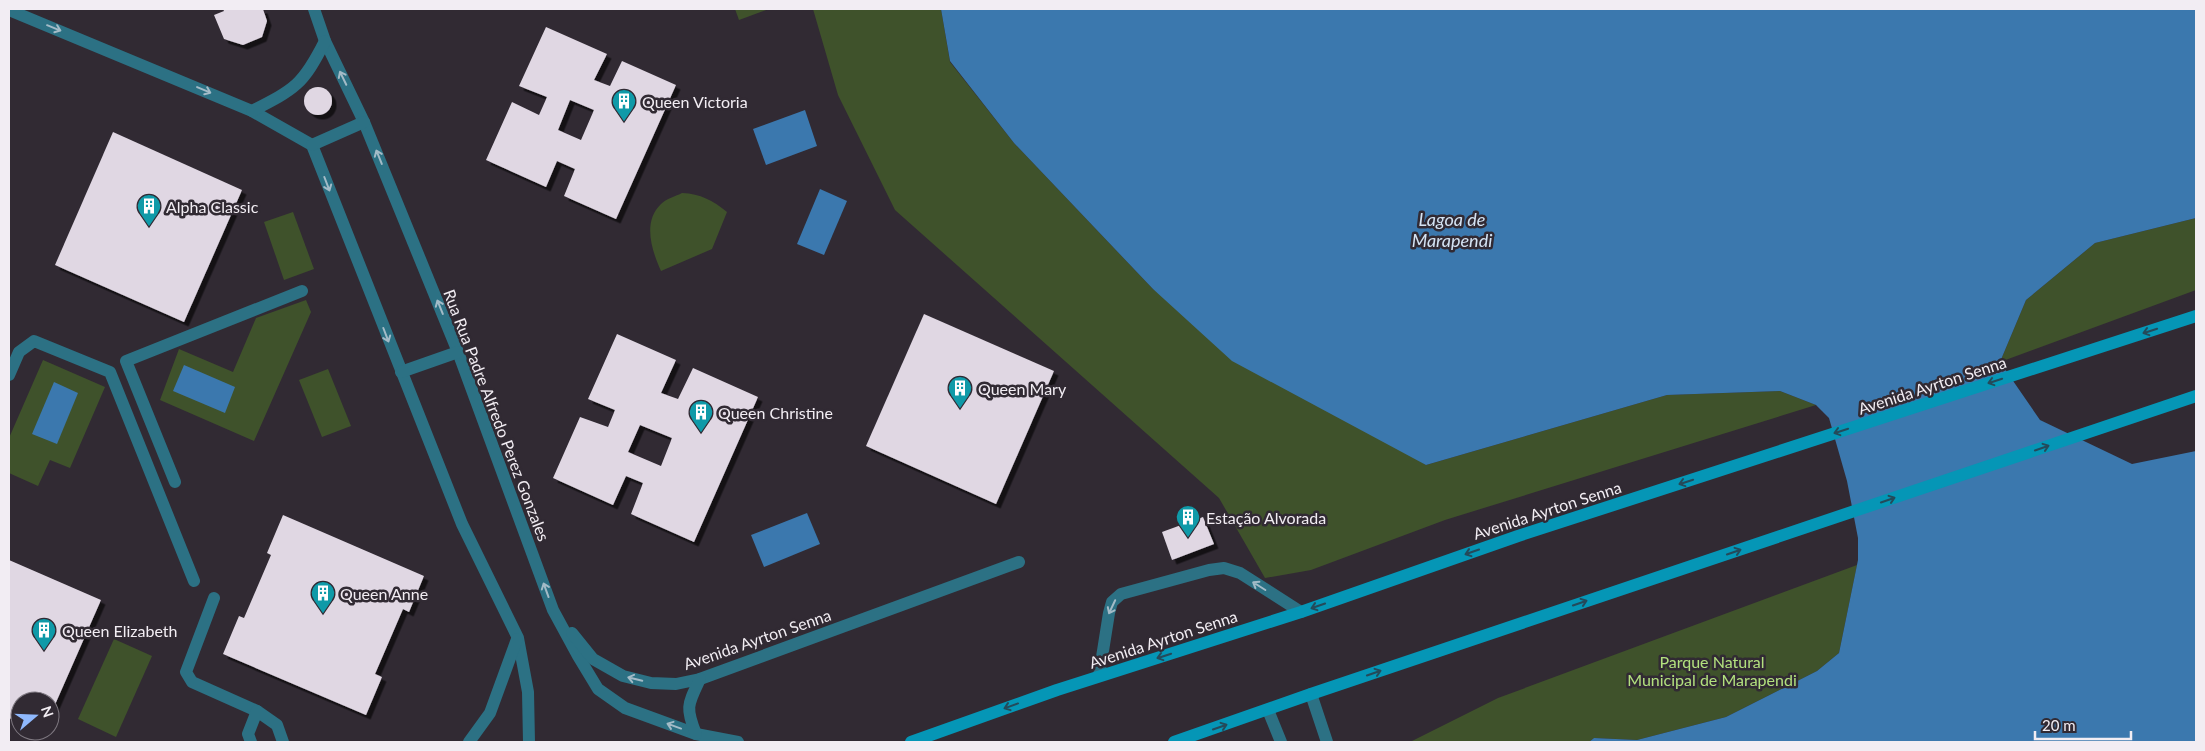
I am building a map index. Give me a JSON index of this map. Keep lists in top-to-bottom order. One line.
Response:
{"streets":{"main road":["Avenida Ayrton Senna"],"street":["Rua Rua Padre Alfredo Perez Gonzales"]},"crossings":[["Avenida Ayrton Senna","Rua Rua Padre Alfredo Perez Gonzales"]],"water":["Lagoa de Marapendi"],"parks":["Parque Natural Municipal de Marapendi"],"places":{"building":["Queen Victoria","Alpha Classic","Queen Mary","Queen Christine","Estação Alvorada","Queen Anne","Queen Elizabeth"]},"scale_bar":"20 m","north":"right"}
